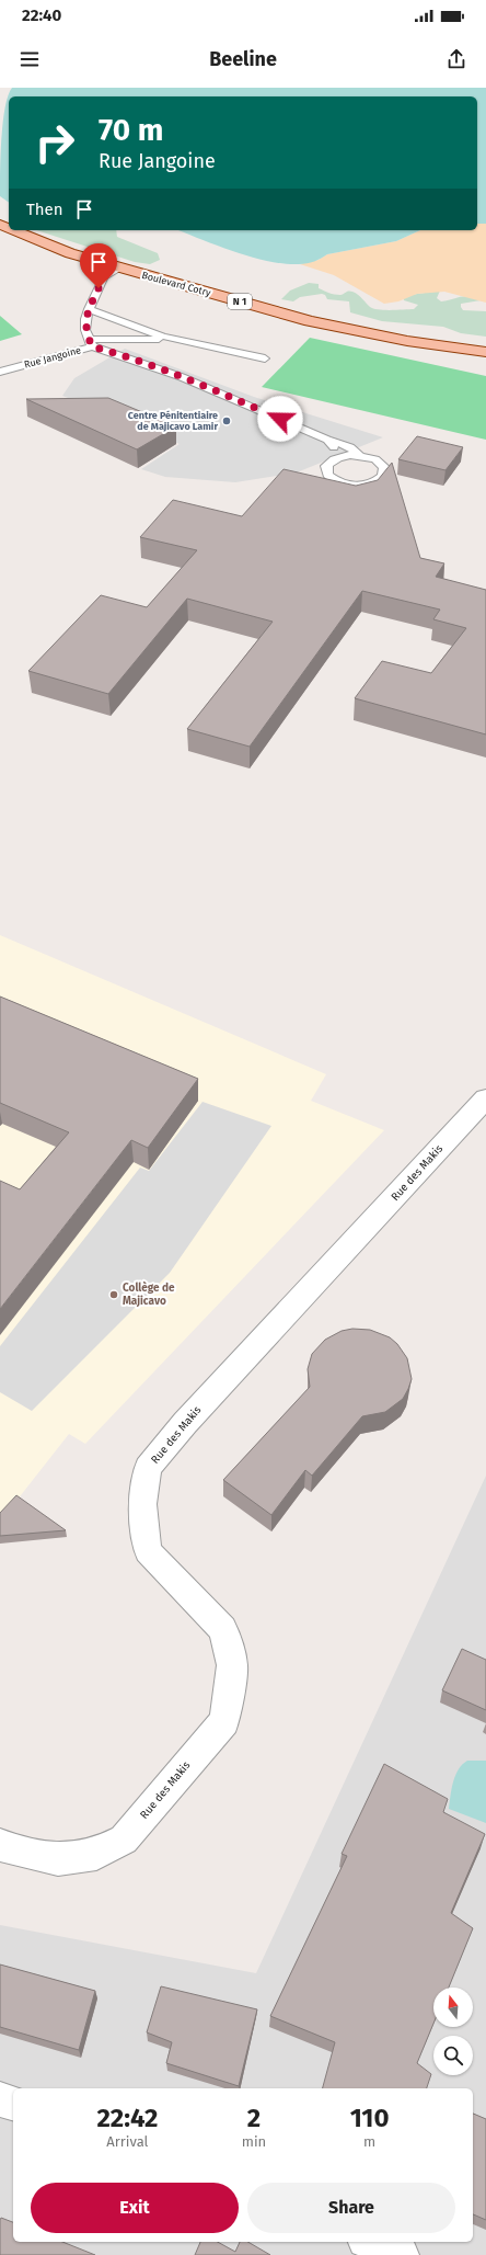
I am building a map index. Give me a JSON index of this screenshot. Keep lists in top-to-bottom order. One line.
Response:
{"streets":{"main road":["Boulevard Cotry","N 1"],"street":["Rue des Makis"],"lane":["Rue Jangoine"]},"crossings":[["Boulevard Cotry","Rue Jangoine"]],"places":["Centre Pénitentiaire de Majicavo Lamir","Collège de Majicavo"],"north":"top","page":{"status":"22:40","header":"Beeline","turn":["70 m","Rue Jangoine"],"then":"Then","eta":["22:42","Arrival","2","min","110","m"],"buttons":["Exit","Share"]}}
